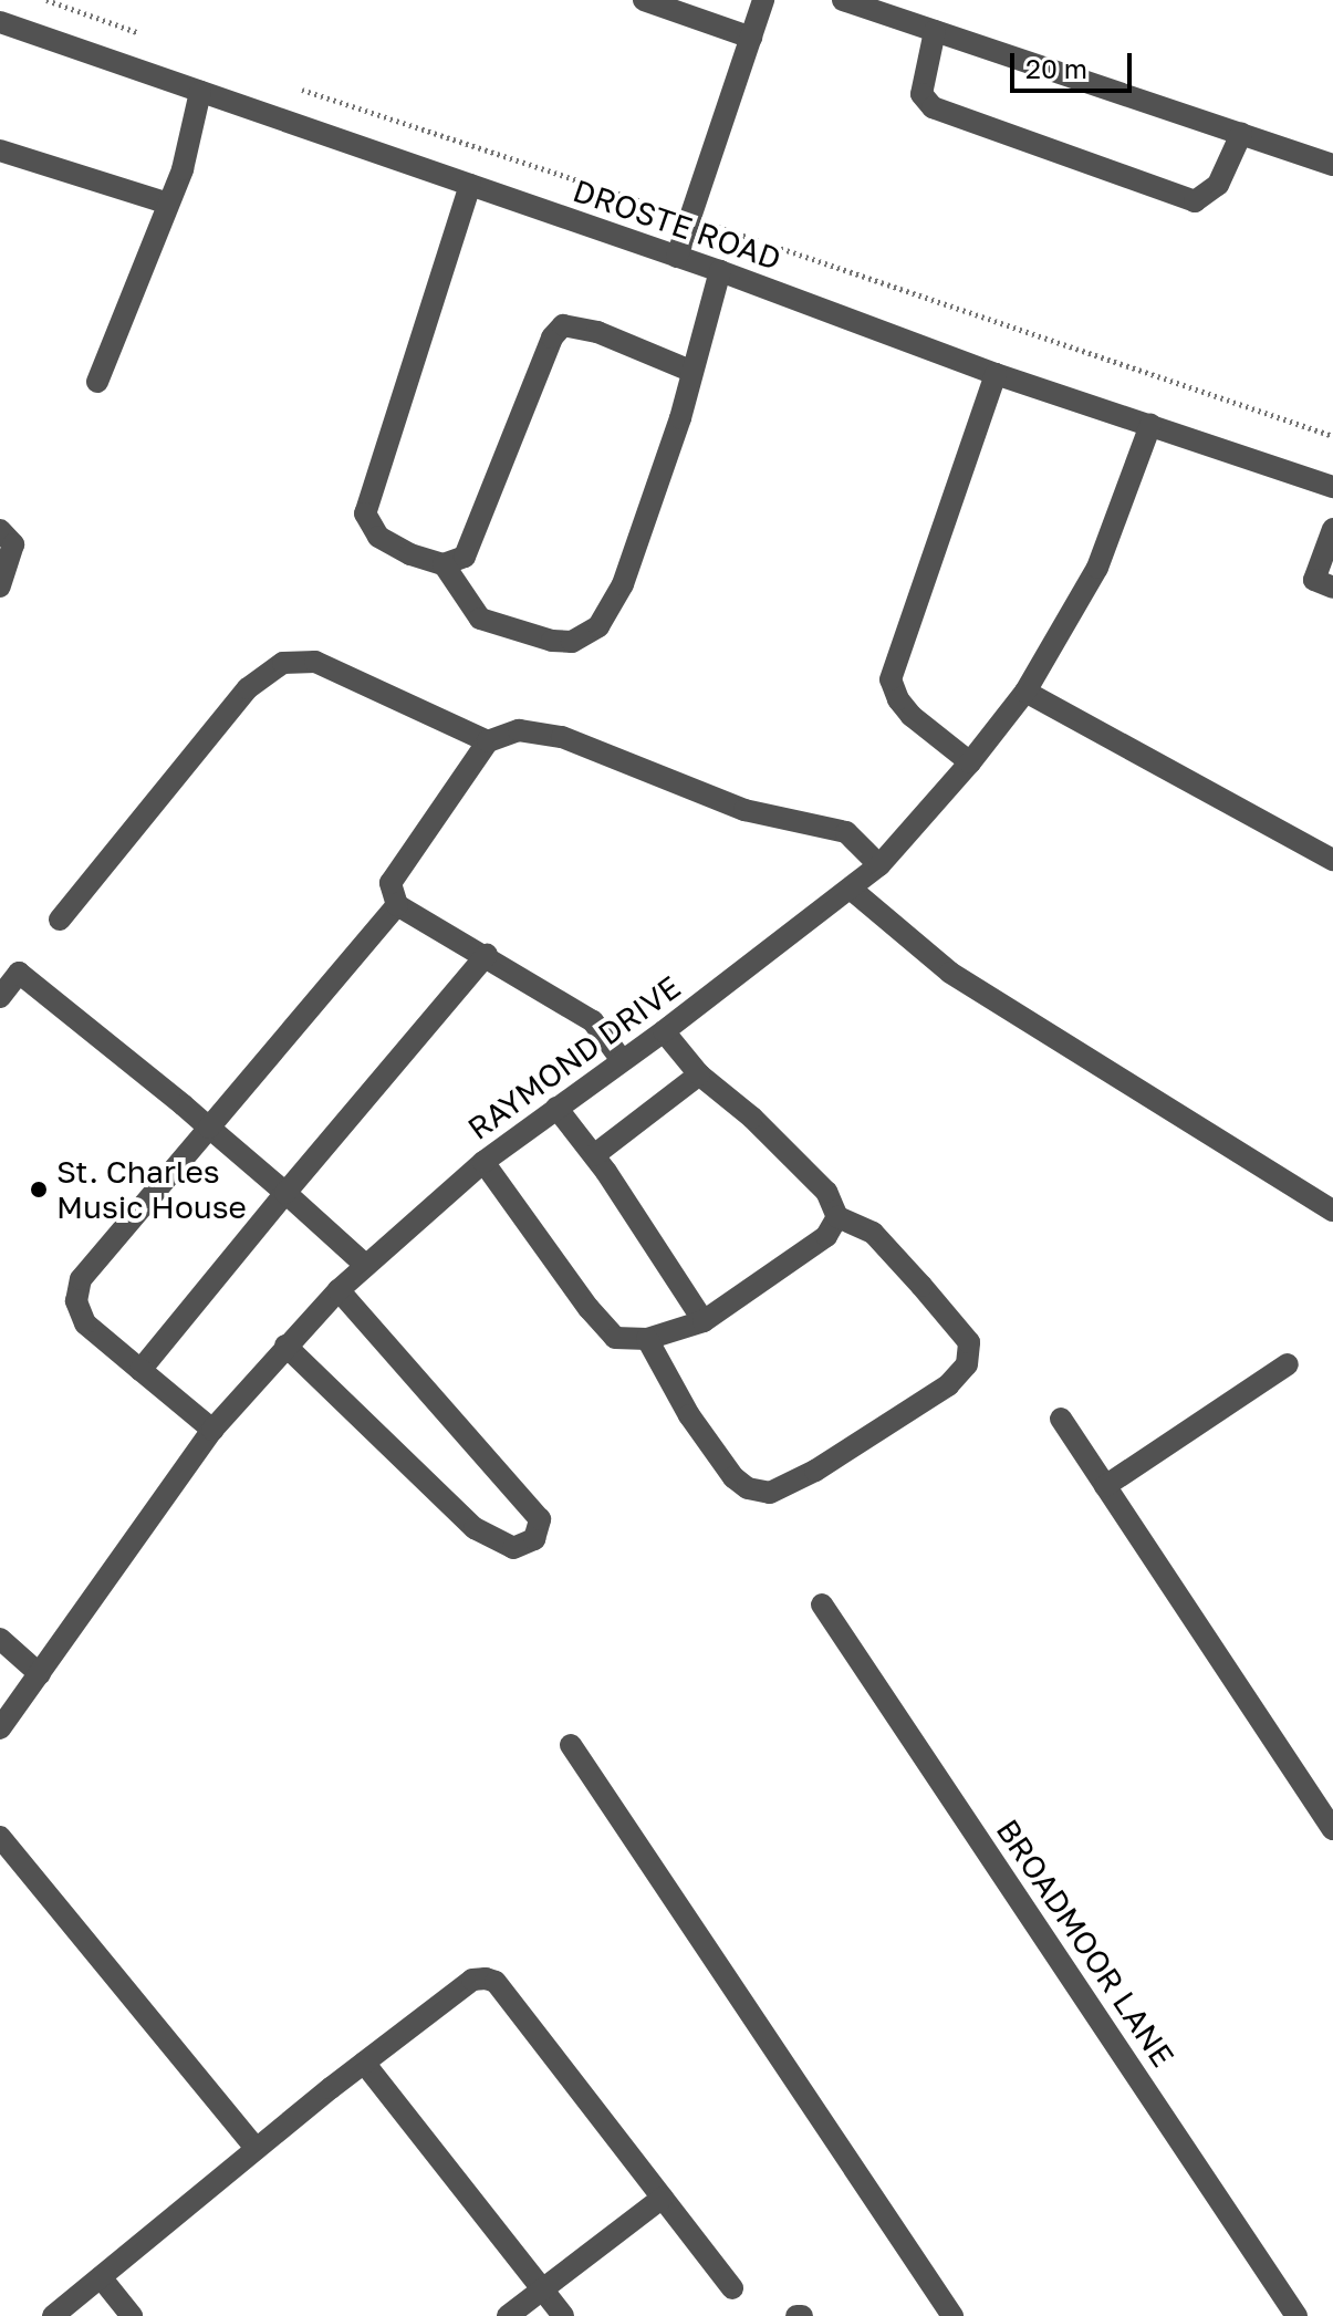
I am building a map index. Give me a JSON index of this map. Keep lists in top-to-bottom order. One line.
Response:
{"streets":{"street":["DROSTE ROAD","RAYMOND DRIVE","BROADMOOR LANE"]},"crossings":[["DROSTE ROAD","RAYMOND DRIVE"]],"places":["St. Charles Music House"],"scale_bar":"20 m"}
